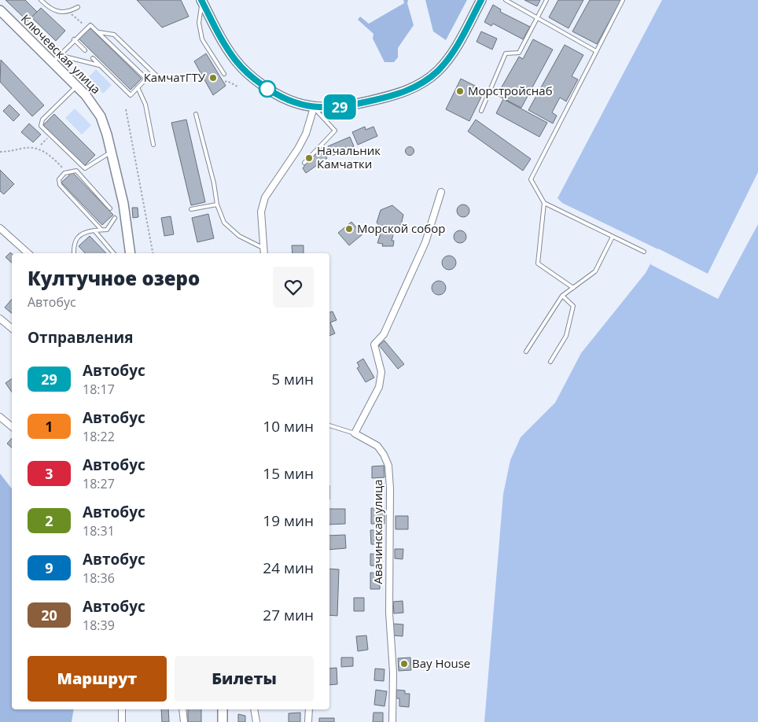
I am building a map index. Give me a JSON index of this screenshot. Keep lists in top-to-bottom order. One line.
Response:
{"streets":{"main road":["Ключевская улица"],"street":["Авачинская улица"]},"places":["КамчатГТУ","Морстройснаб","Начальник Камчатки","Морской собор","Bay House"],"lines":["bus line 29"],"page":{"on_map":"29","heading":[["Култучное озеро","Автобус"],"Отправления"],"list":[{"mark":"29","name":"Автобус","note":"18:17","value":"5 мин"},{"mark":"1","name":"Автобус","note":"18:22","value":"10 мин"},{"mark":"3","name":"Автобус","note":"18:27","value":"15 мин"},{"mark":"2","name":"Автобус","note":"18:31","value":"19 мин"},{"mark":"9","name":"Автобус","note":"18:36","value":"24 мин"},{"mark":"20","name":"Автобус","note":"18:39","value":"27 мин"}],"buttons":["Маршрут","Билеты"]}}
